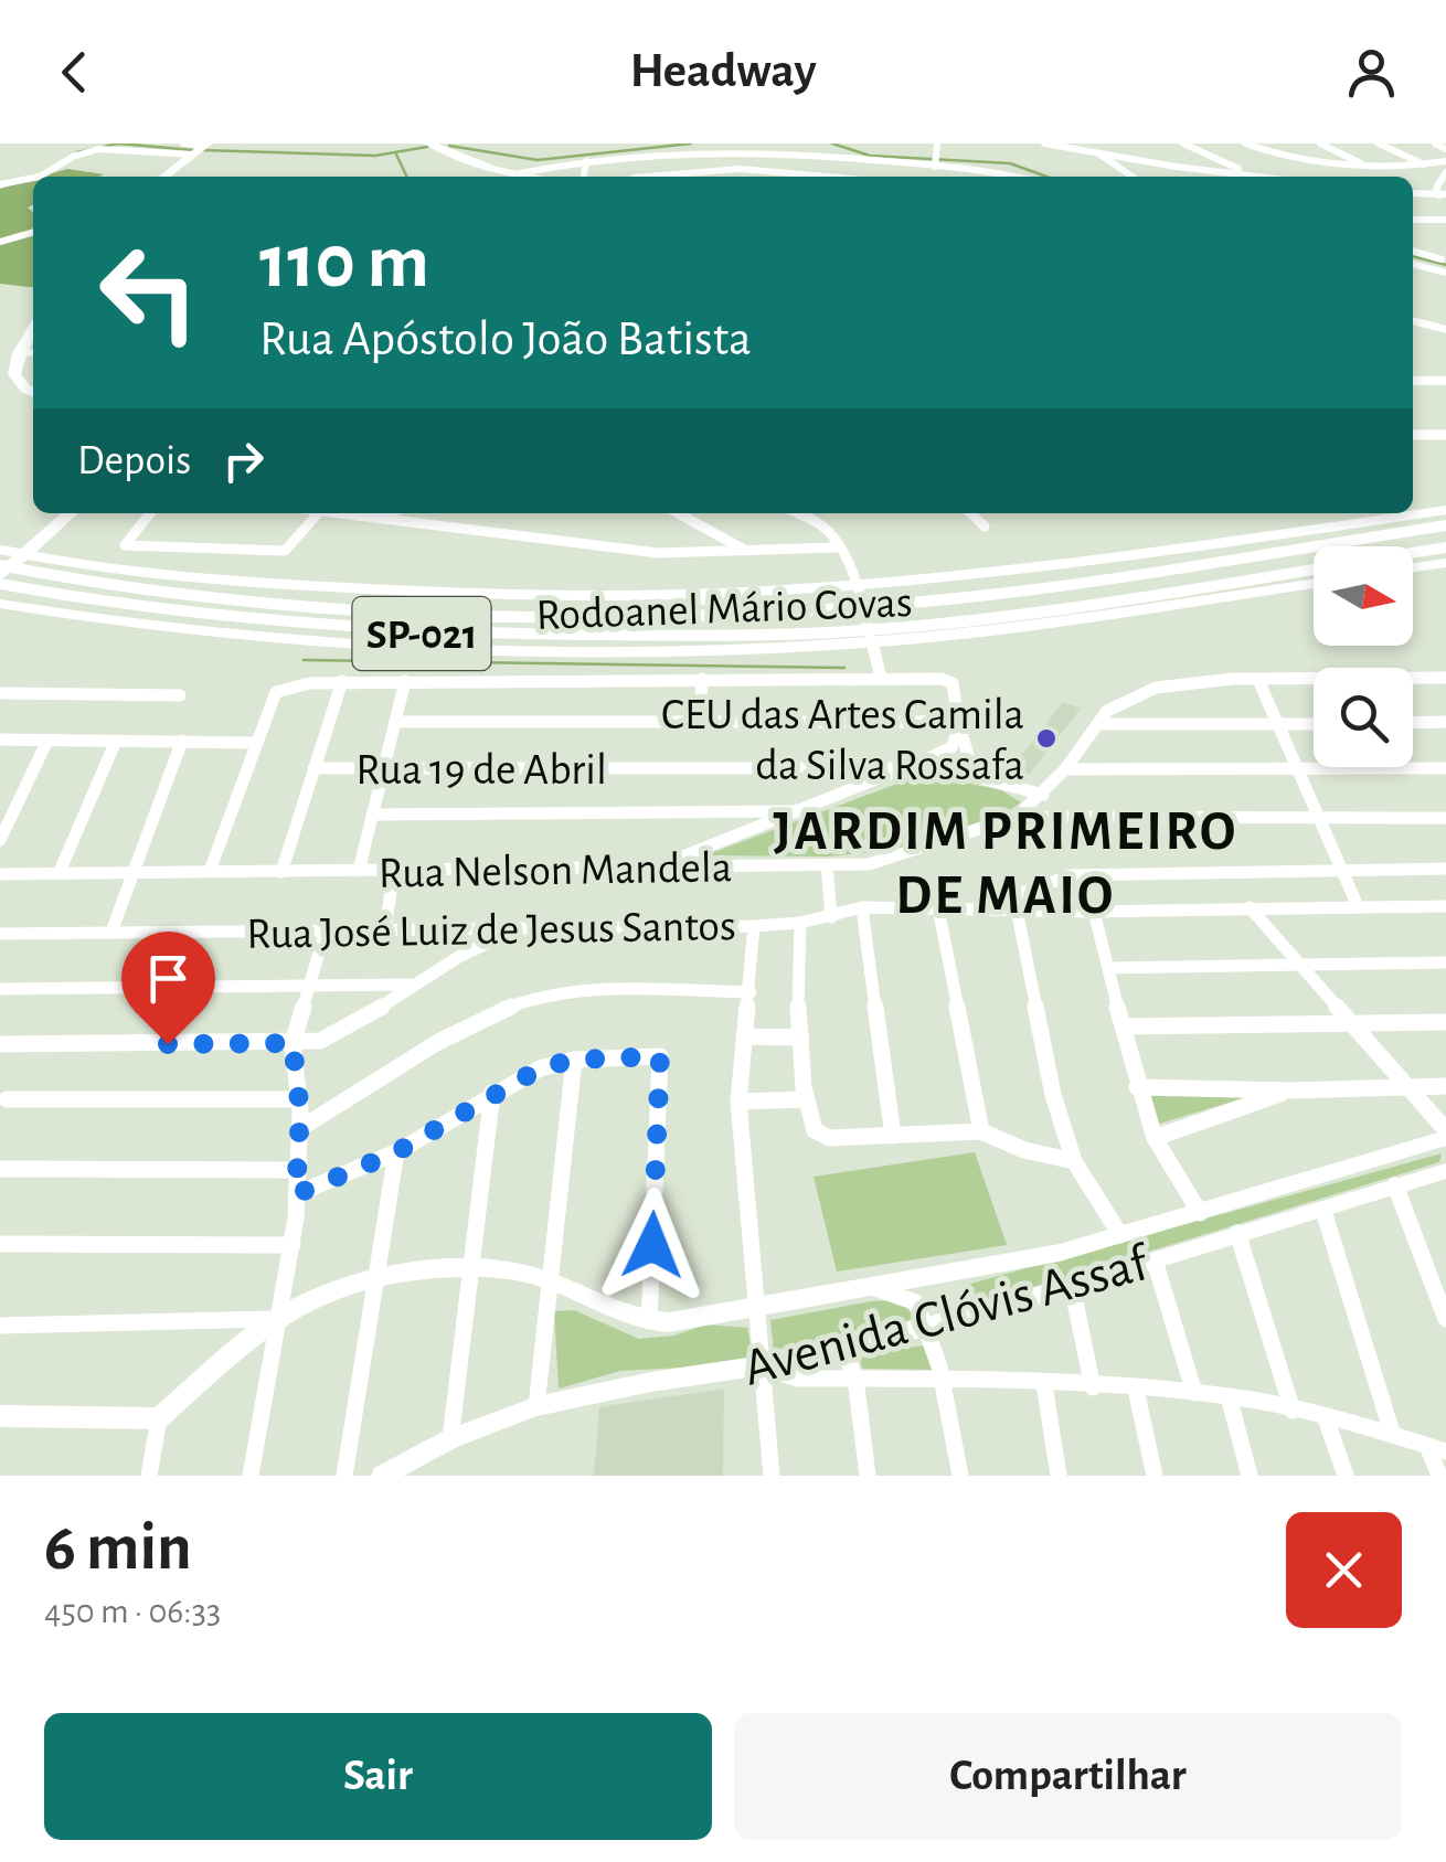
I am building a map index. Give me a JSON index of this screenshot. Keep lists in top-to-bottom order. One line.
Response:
{"streets":{"highway":["Rodoanel Mário Covas","SP-021"],"street":["Rua 19 de Abril","Rua Nelson Mandela","Rua José Luiz de Jesus Santos","Avenida Clóvis Assaf"]},"crossings":[["Rua 19 de Abril","Rua Nelson Mandela"]],"districts":["JARDIM PRIMEIRO DE MAIO"],"places":["CEU das Artes Camila da Silva Rossafa"],"north":"right","page":{"header":"Headway","turn":["110 m","Rua Apóstolo João Batista"],"then":"Depois","heading":["6 min","450 m · 06:33"],"buttons":["Sair","Compartilhar"]}}
